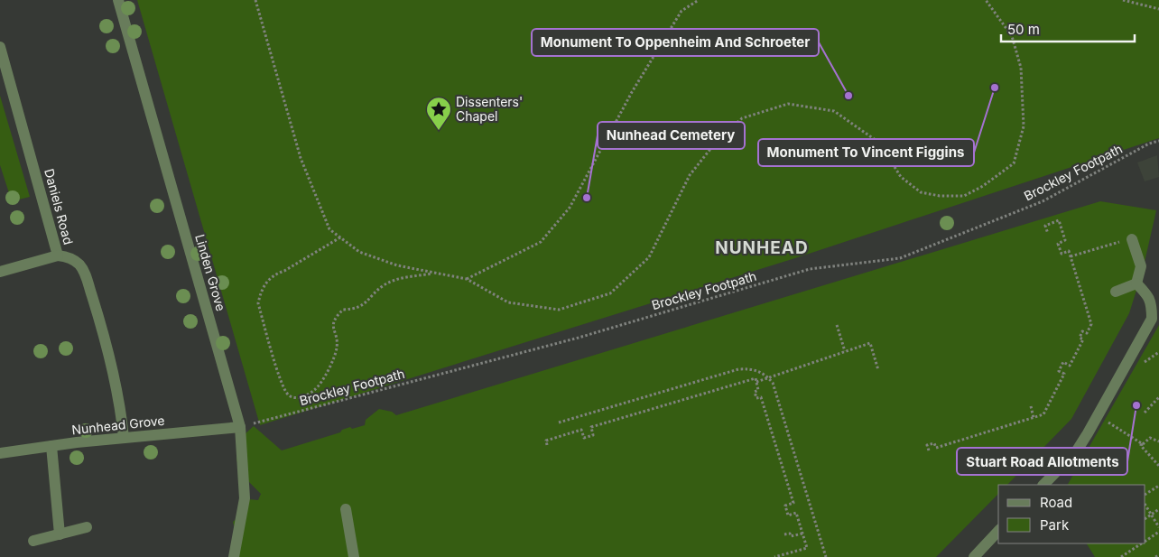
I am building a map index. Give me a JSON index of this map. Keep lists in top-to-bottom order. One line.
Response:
{"streets":{"street":["Daniels Road","Linden Grove","Nunhead Grove"],"path":["Brockley Footpath"]},"crossings":[["Brockley Footpath","Linden Grove"],["Brockley Footpath","Nunhead Grove"],["Daniels Road","Nunhead Grove"],["Linden Grove","Nunhead Grove"]],"districts":["NUNHEAD"],"places":{"other":["Monument To Vincent Figgins","Monument To Oppenheim And Schroeter","Nunhead Cemetery","Stuart Road Allotments"],"place":["Dissenters' Chapel"]},"legend":["Road","Park"],"scale_bar":"50 m"}
